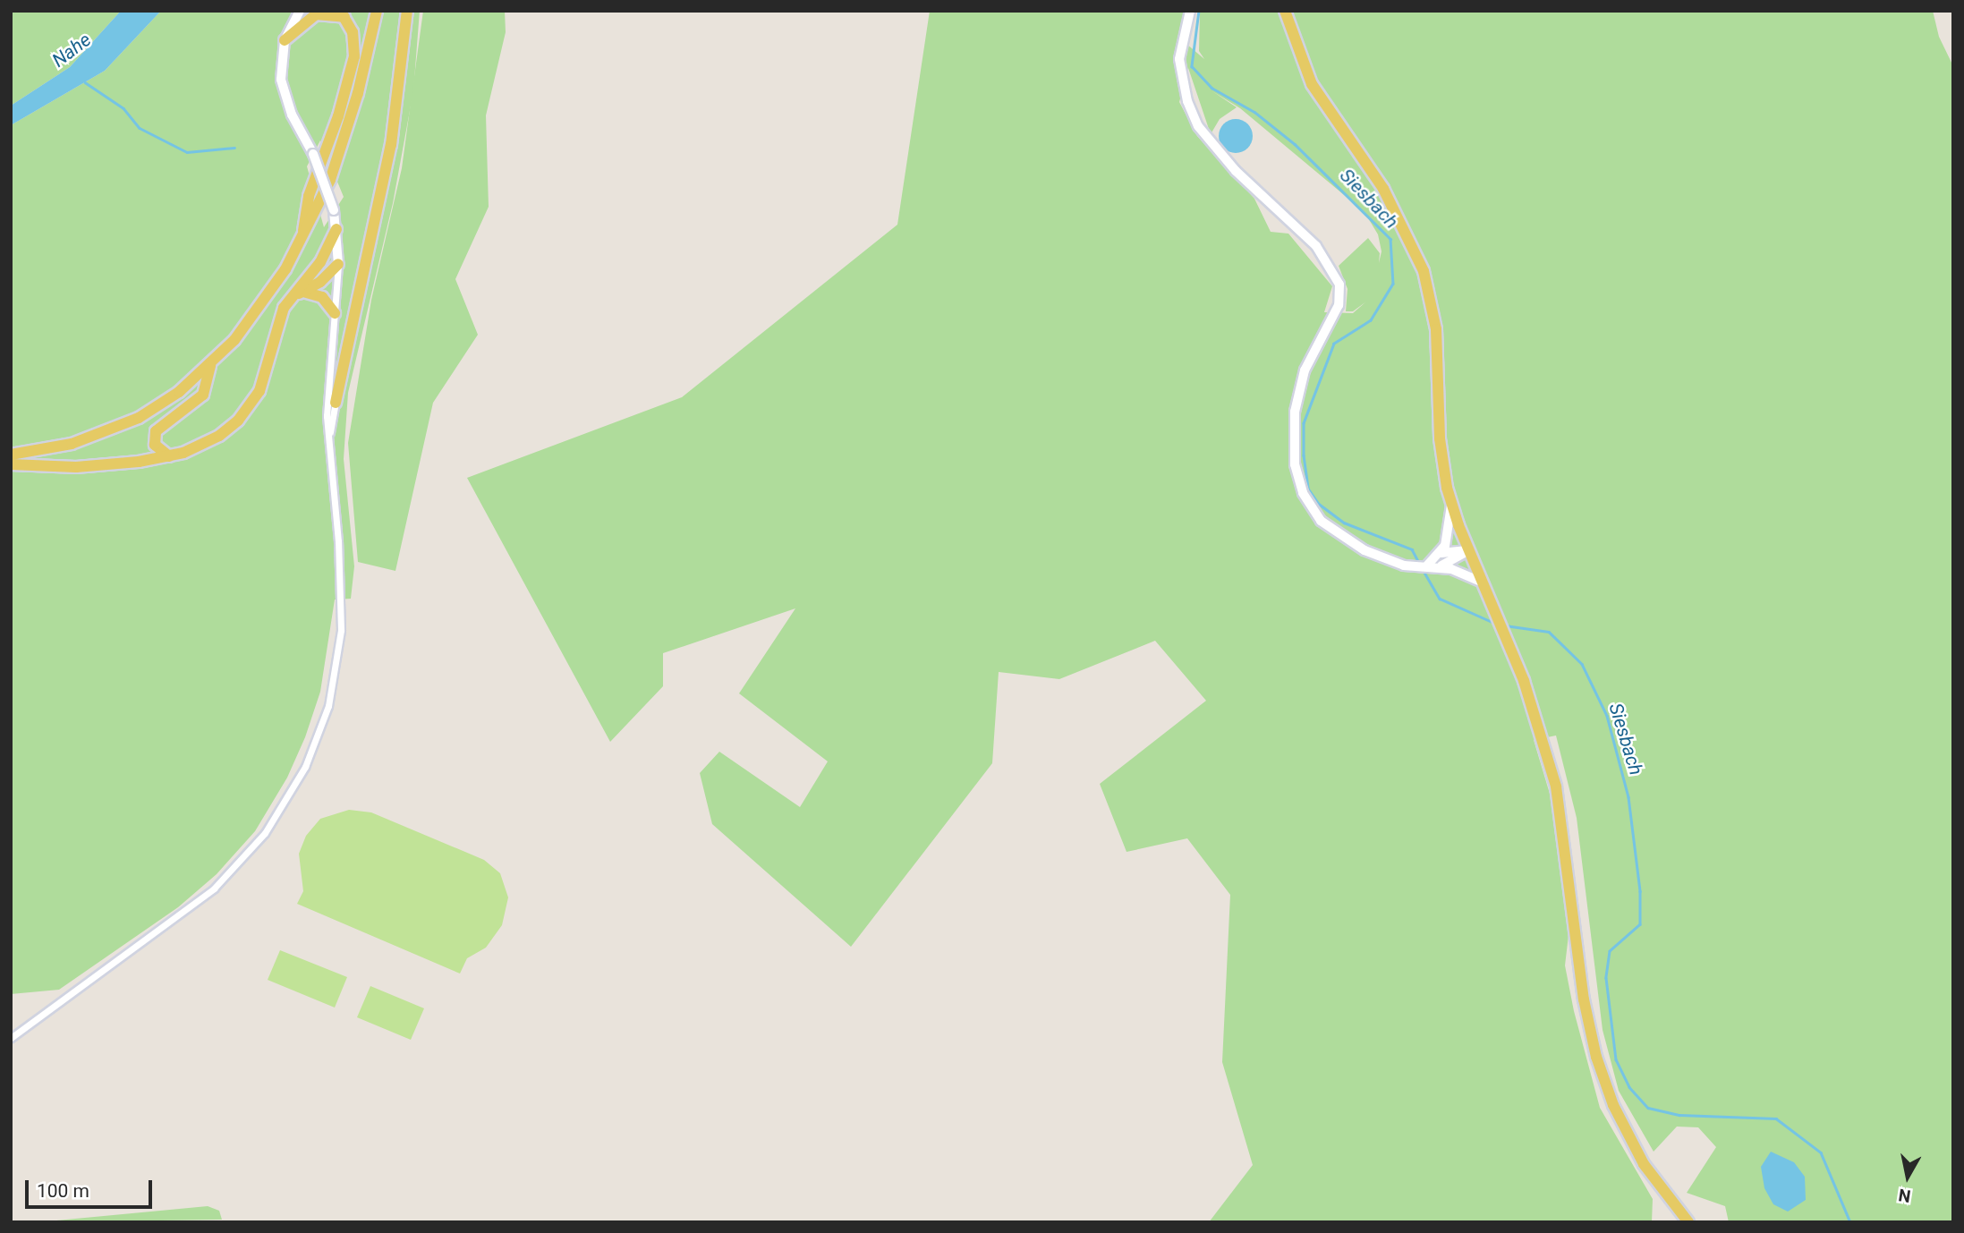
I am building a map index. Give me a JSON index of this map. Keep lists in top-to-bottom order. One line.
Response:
{"water":["Nahe","Siesbach"],"scale_bar":"100 m","north":"bottom"}
